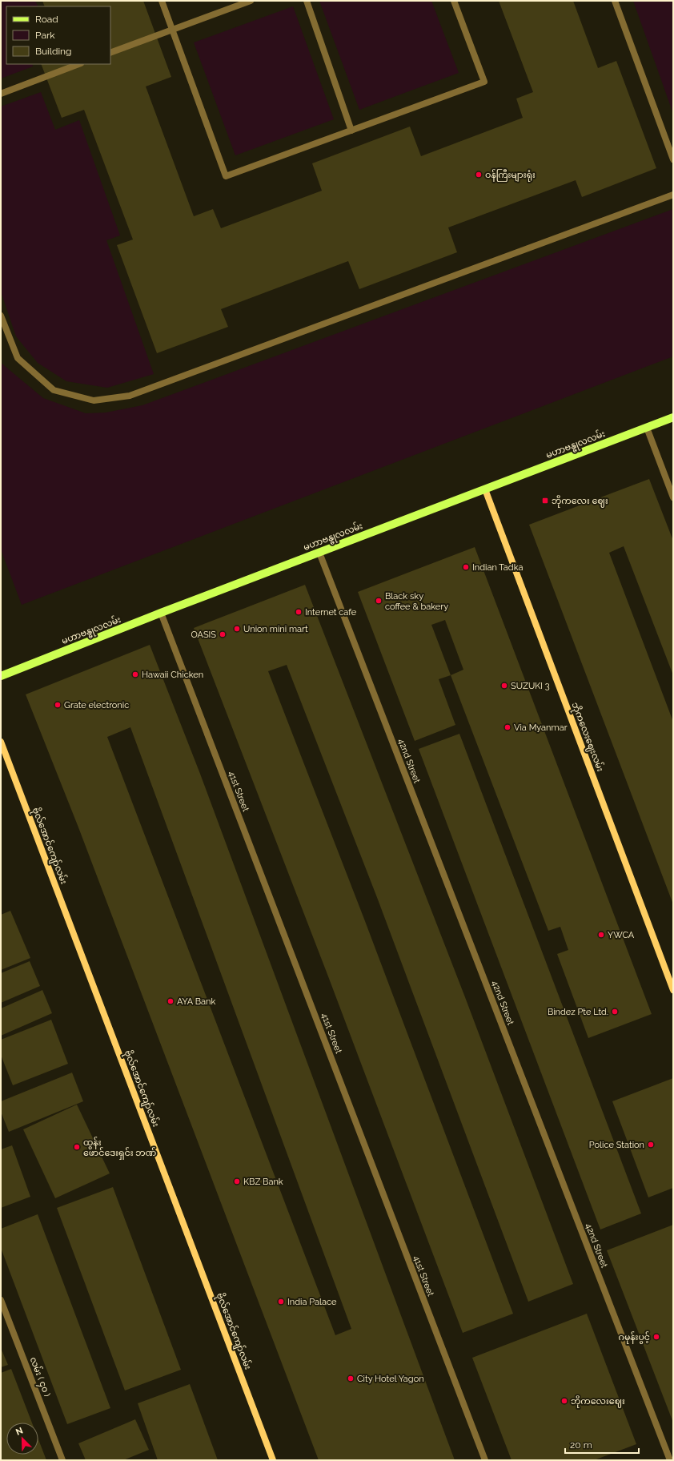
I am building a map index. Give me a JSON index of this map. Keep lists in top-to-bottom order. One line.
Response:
{"streets":{"main road":["မဟာဗန္ဓုလလမ်း","ဘိုကလေးဈေးလမ်း","ဗိုလ်အောင်ကျော်လမ်း"],"street":["42nd Street","41st Street","လမ်း ( ၄၀ )"]},"crossings":[["မဟာဗန္ဓုလလမ်း","ဘိုကလေးဈေးလမ်း"],["မဟာဗန္ဓုလလမ်း","42nd Street"],["မဟာဗန္ဓုလလမ်း","41st Street"]],"places":{"other":["ဝန်ကြီးများရုံး","Indian Tadka","Black sky coffee & bakery","Internet cafe","Union mini mart","OASIS","Hawaii Chicken","SUZUKI 3","Grate electronic","Via Myanmar","YWCA","AYA Bank","Bindez Pte Ltd.","Police Station","ထွန်း ဖောင်ဒေးရှင်း ဘဏ်","KBZ Bank","India Palace","ဂမုန်းပွင့်","City Hotel Yagon","ဘိုကလေးဈေး"],"transit":["ဘိုကလေး ဈေး"]},"legend":["Road","Park","Building"],"scale_bar":"20 m","north":"top left"}
